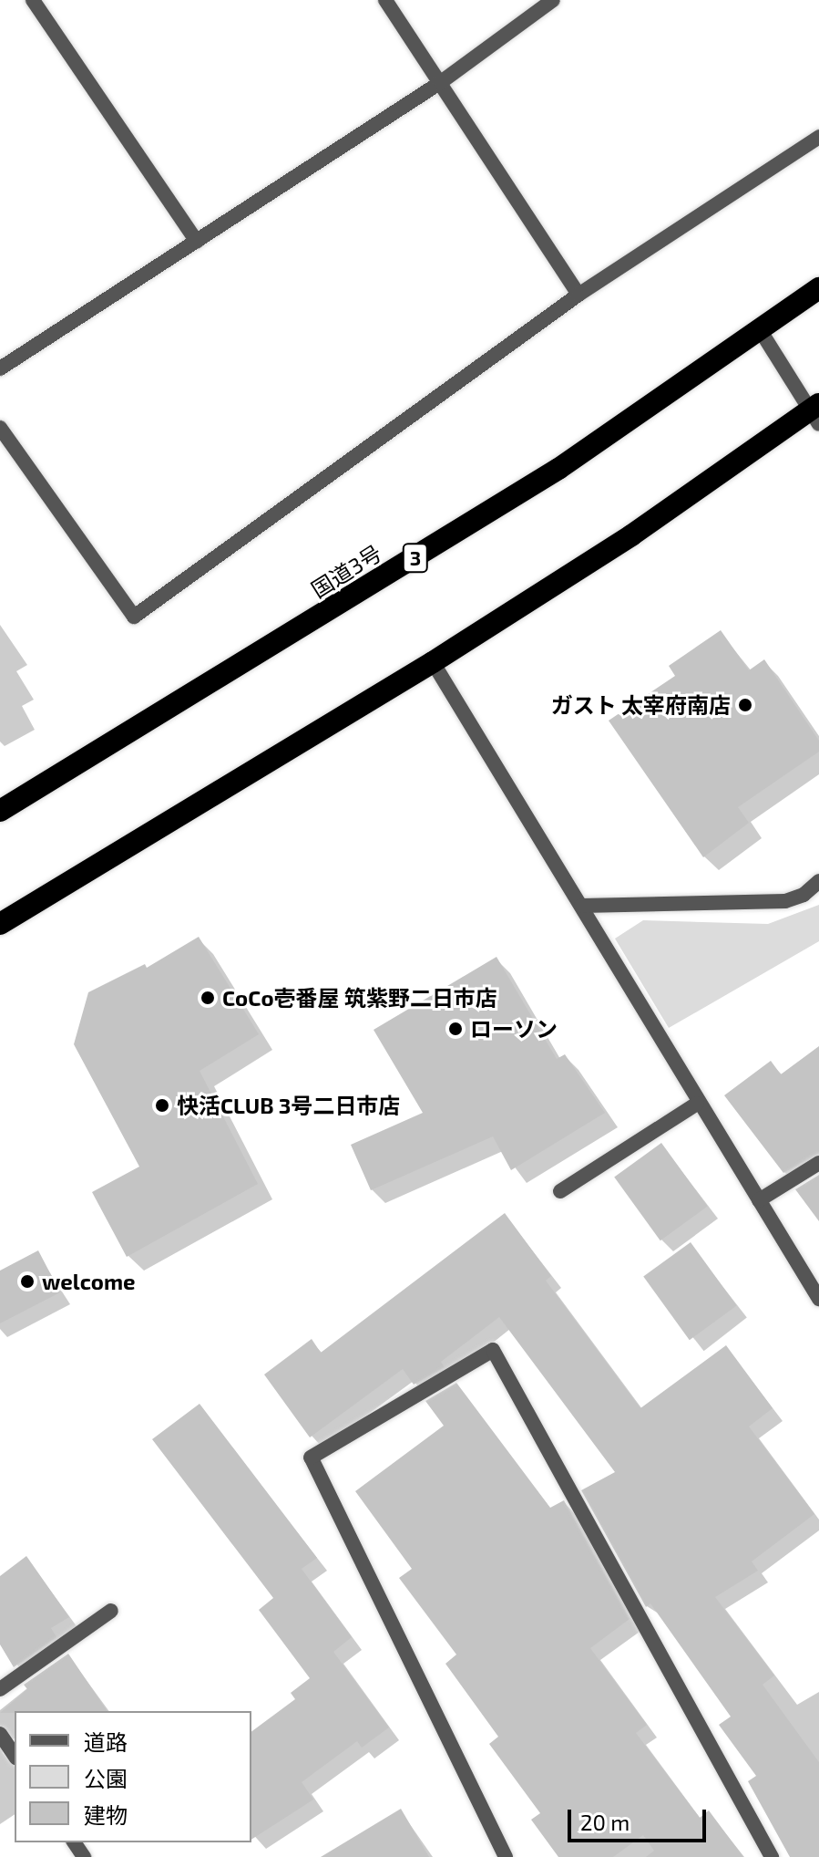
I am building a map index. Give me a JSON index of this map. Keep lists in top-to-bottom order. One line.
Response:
{"streets":{"highway":["3","国道3号"]},"places":["ガスト 太宰府南店","CoCo壱番屋 筑紫野二日市店","ローソン","快活CLUB 3号二日市店","welcome"],"legend":["道路","公園","建物"],"scale_bar":"20 m"}
